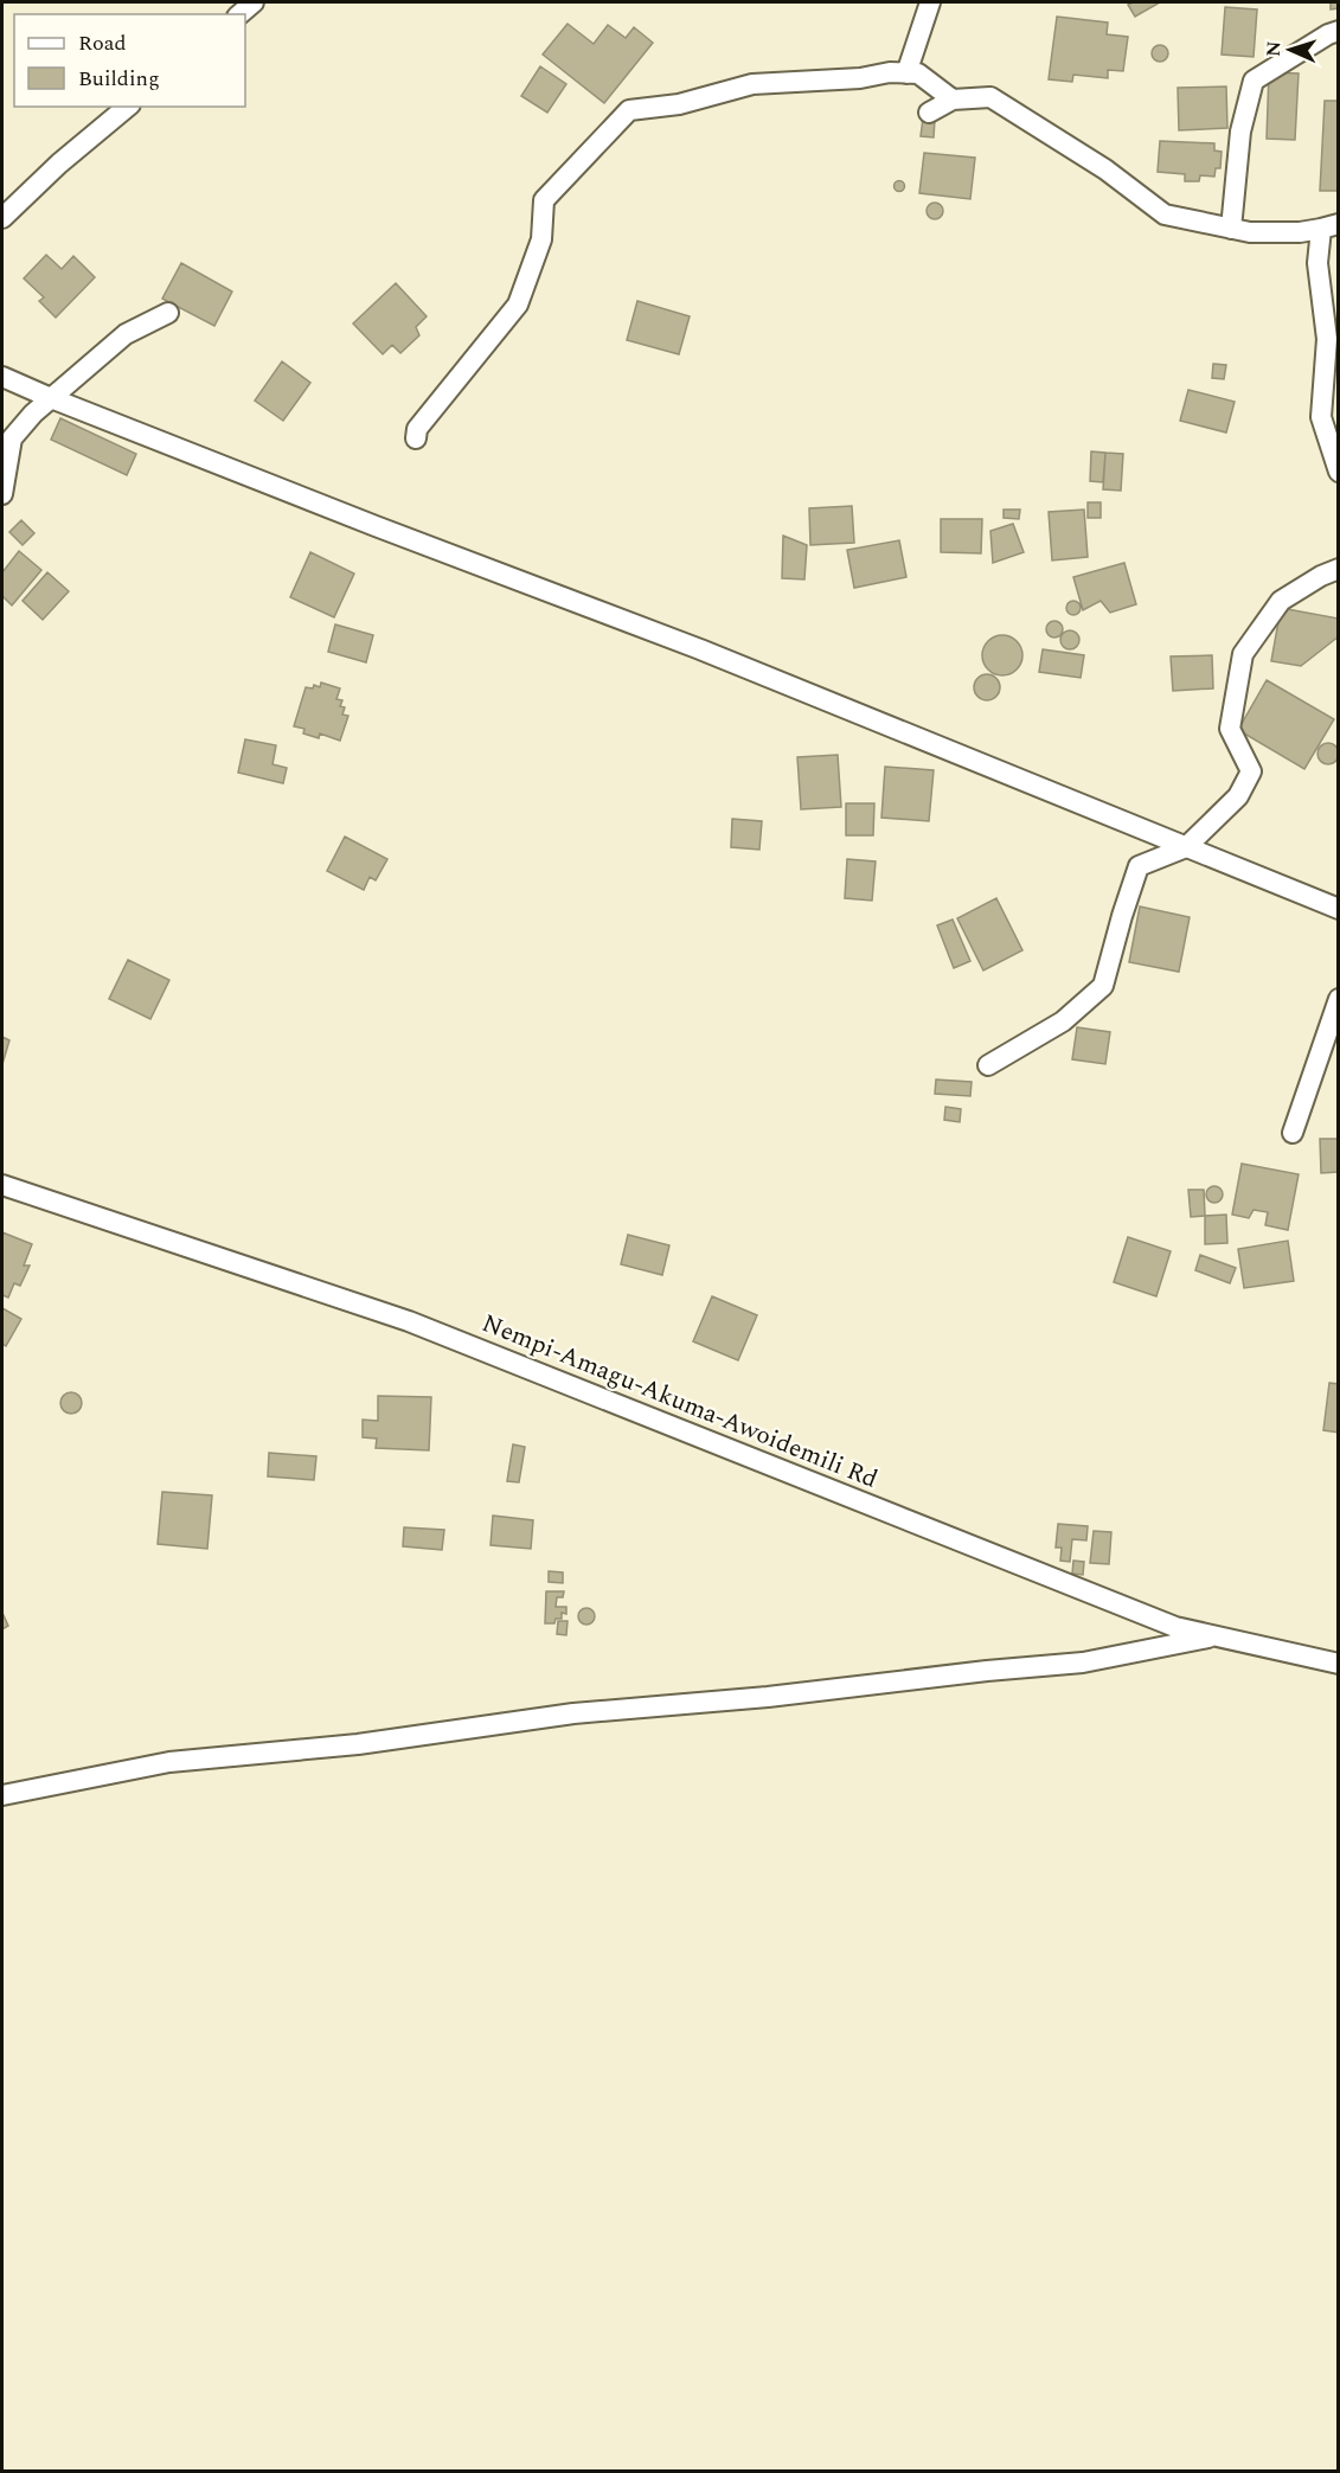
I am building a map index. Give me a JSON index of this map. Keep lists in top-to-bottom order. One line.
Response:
{"streets":{"street":["Nempi-Amagu-Akuma-Awoidemili Rd"]},"legend":["Road","Building"],"north":"left"}
